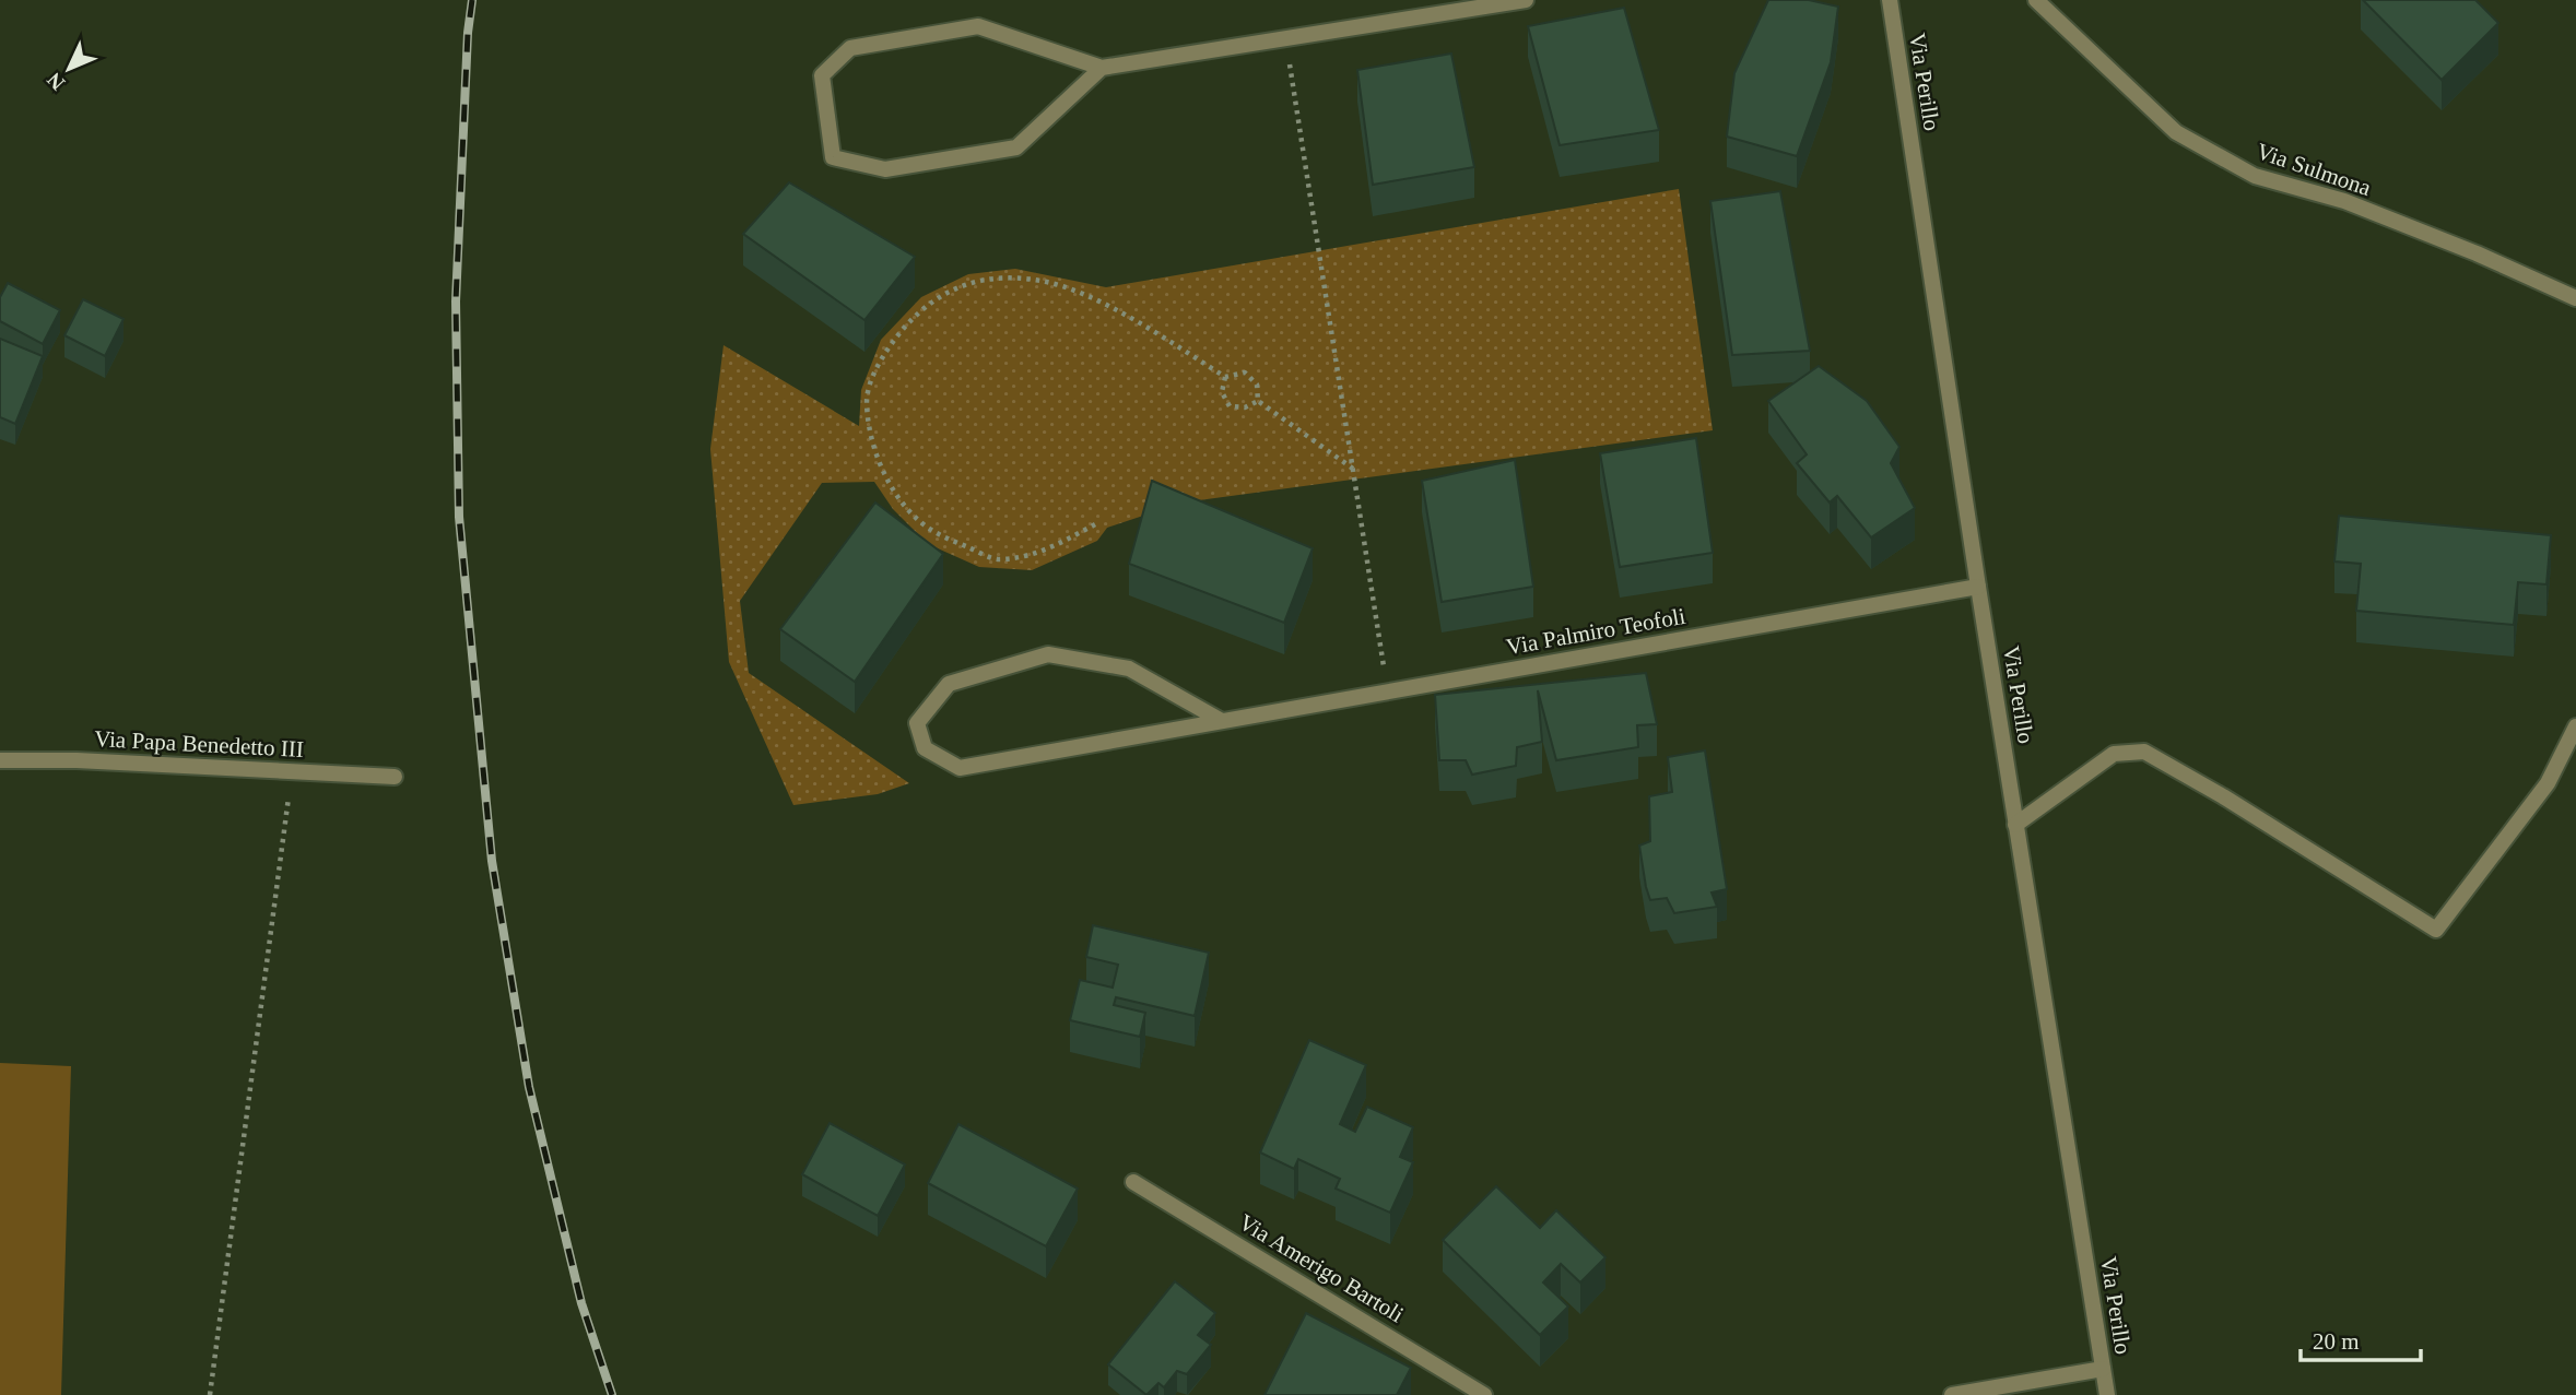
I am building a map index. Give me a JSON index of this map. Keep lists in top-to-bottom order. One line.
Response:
{"streets":{"street":["Via Perillo","Via Sulmona","Via Palmiro Teofoli","Via Papa Benedetto III","Via Amerigo Bartoli"]},"crossings":[["Via Perillo","Via Palmiro Teofoli"]],"scale_bar":"20 m","north":"bottom left"}
